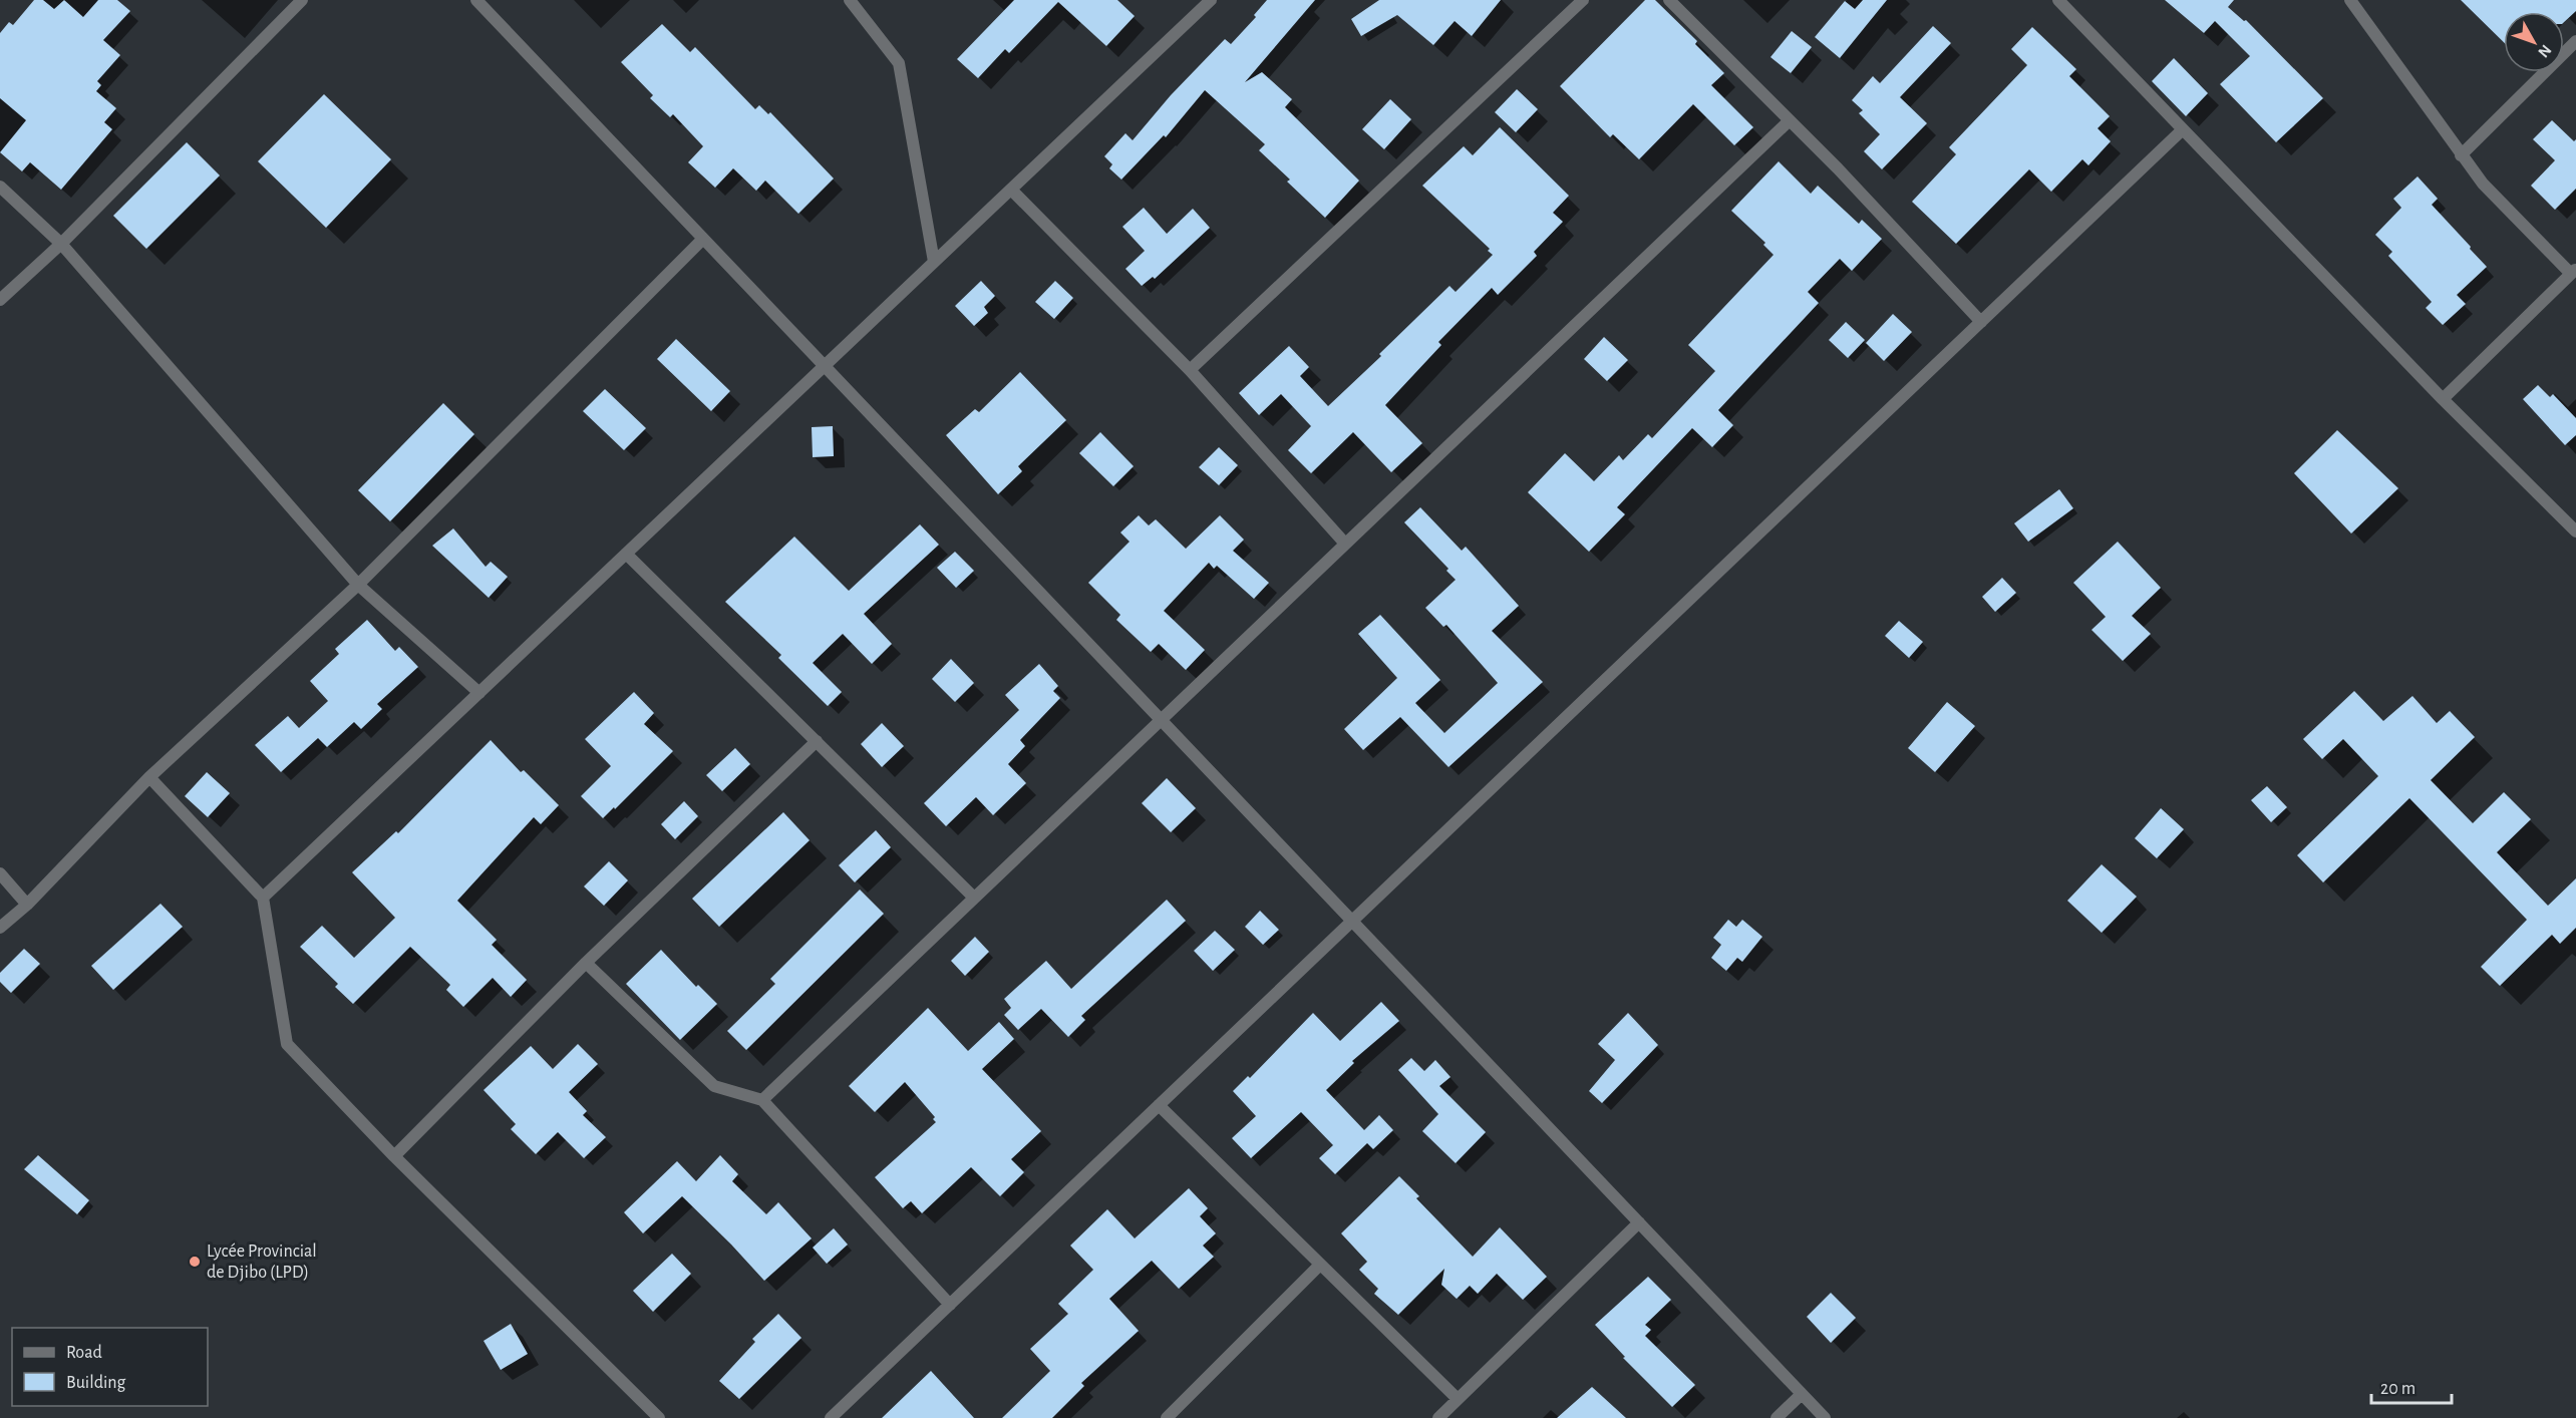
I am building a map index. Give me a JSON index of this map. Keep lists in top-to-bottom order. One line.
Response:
{"places":["Lycée Provincial de Djibo (LPD)"],"legend":["Road","Building"],"scale_bar":"20 m","north":"bottom right"}
